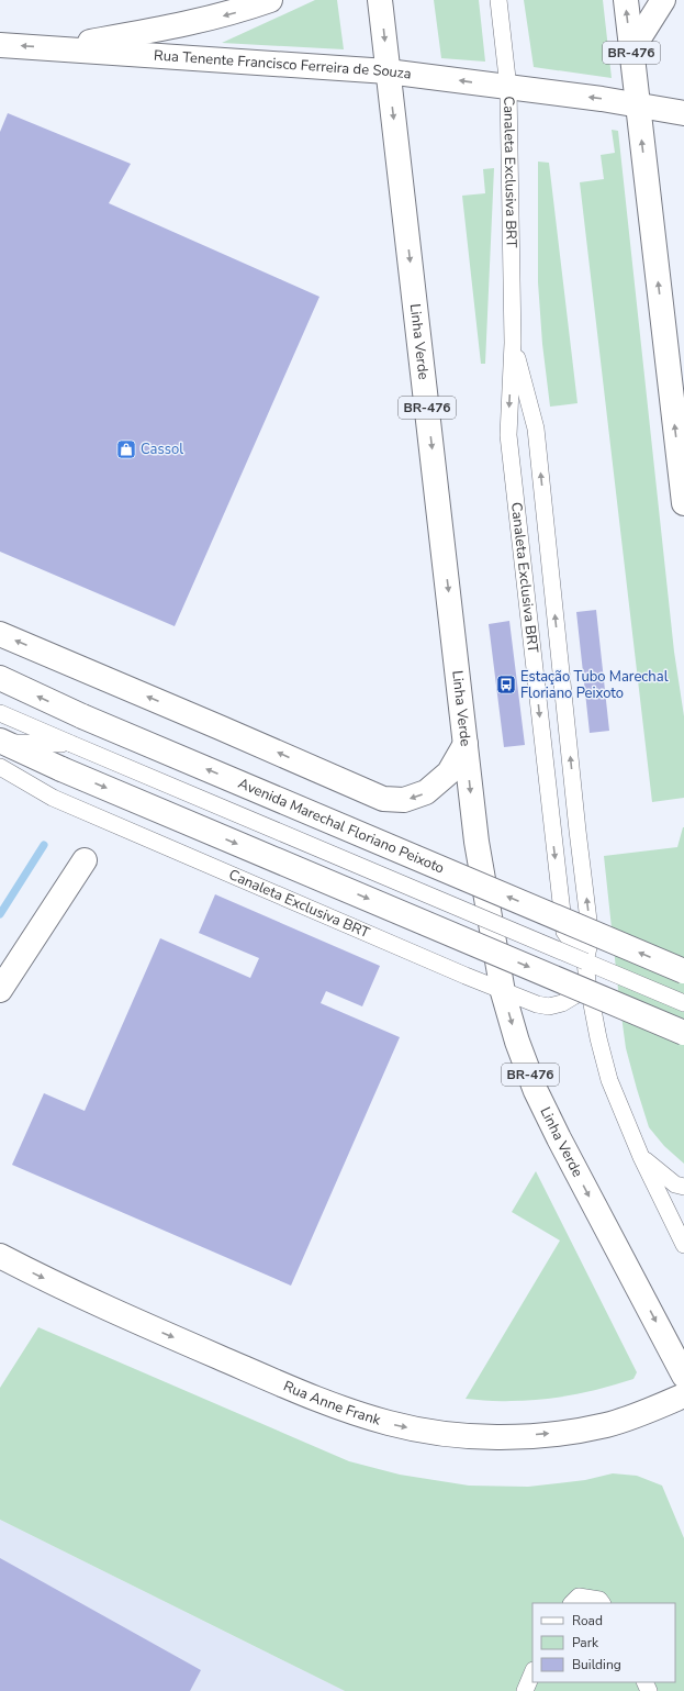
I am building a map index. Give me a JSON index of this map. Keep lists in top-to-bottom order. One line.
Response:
{"streets":{"main road":["BR-476","Rua Tenente Francisco Ferreira de Souza","Linha Verde","Avenida Marechal Floriano Peixoto","Rua Anne Frank"],"lane":["Canaleta Exclusiva BRT"]},"crossings":[["BR-476","Rua Tenente Francisco Ferreira de Souza"],["Rua Tenente Francisco Ferreira de Souza","Canaleta Exclusiva BRT"],["Rua Tenente Francisco Ferreira de Souza","Linha Verde"],["Canaleta Exclusiva BRT","Linha Verde"]],"one_way":["Linha Verde","Rua Anne Frank"],"places":{"shop":["Cassol"],"bus stop":["Estação Tubo Marechal Floriano Peixoto"]},"legend":["Road","Park","Building"]}
